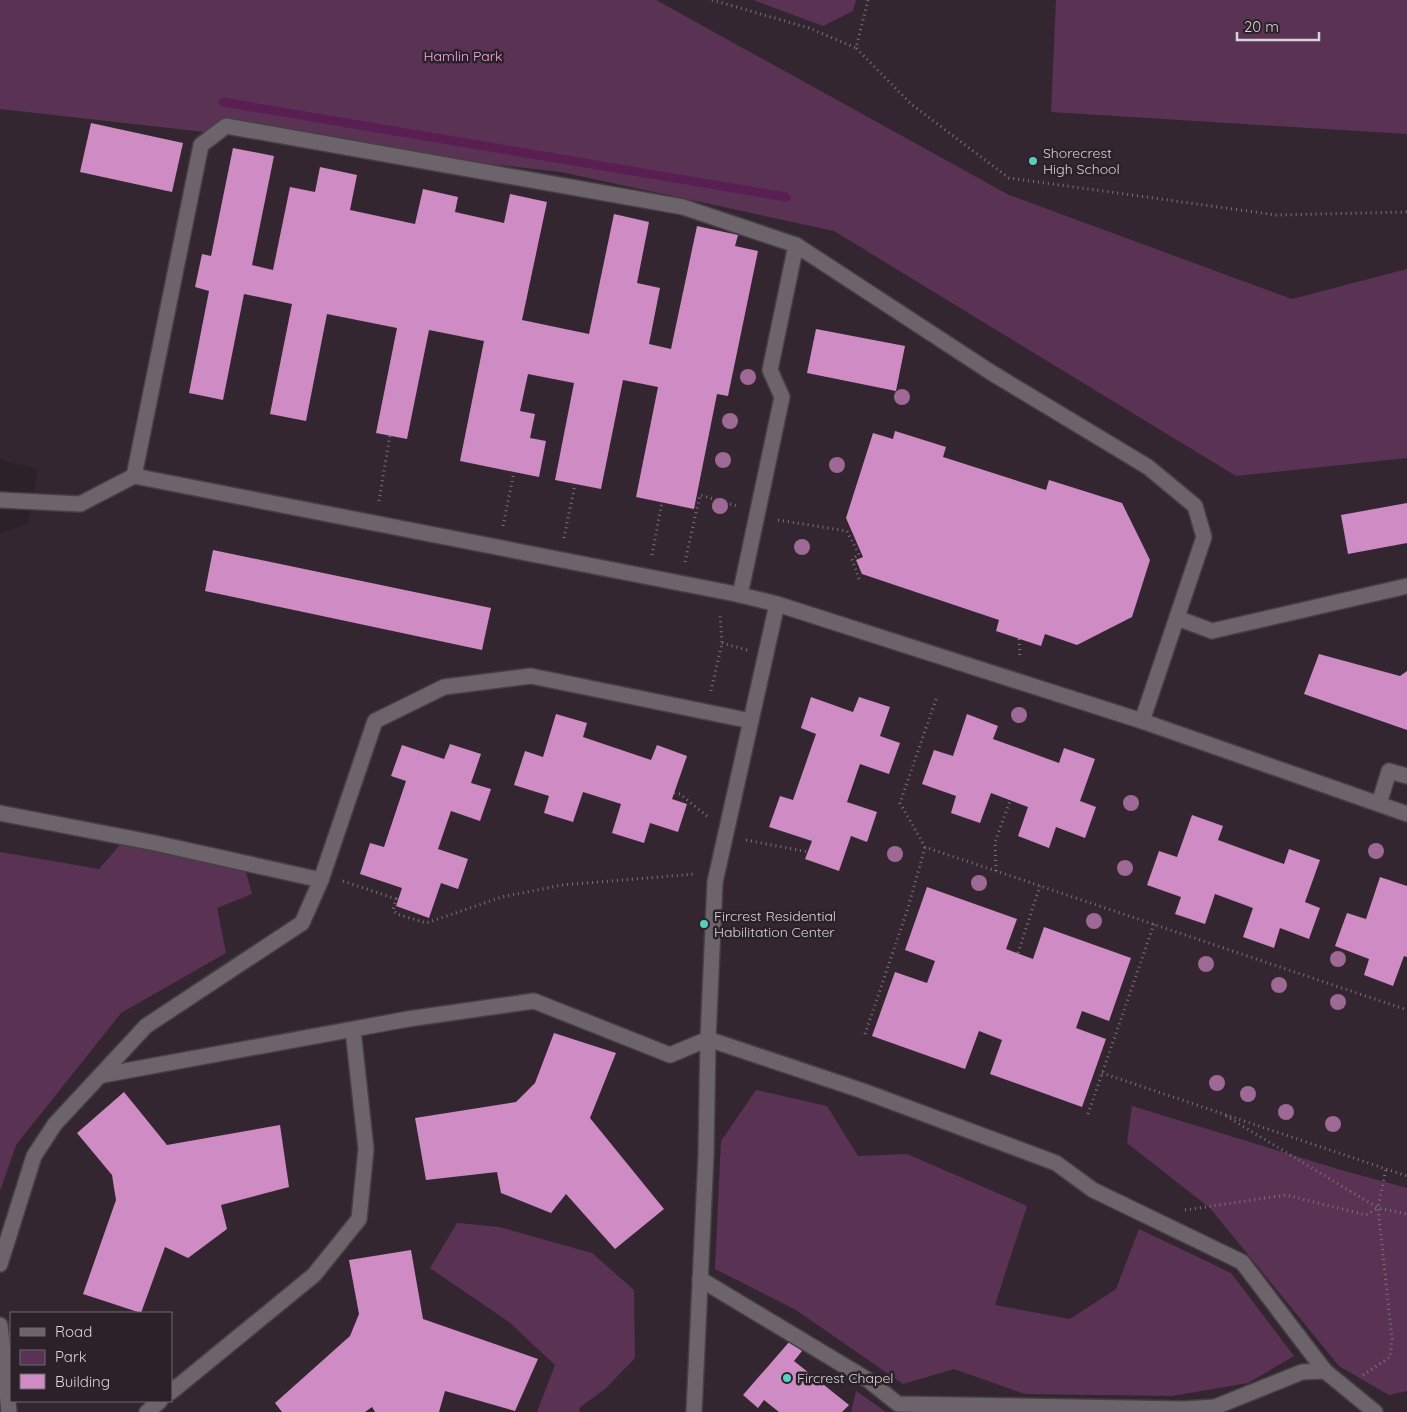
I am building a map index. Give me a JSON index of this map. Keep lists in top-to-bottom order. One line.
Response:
{"parks":["Hamlin Park"],"places":["Shorecrest High School","Fircrest Residential Habilitation Center","Fircrest Chapel"],"legend":["Road","Park","Building"],"scale_bar":"20 m"}
